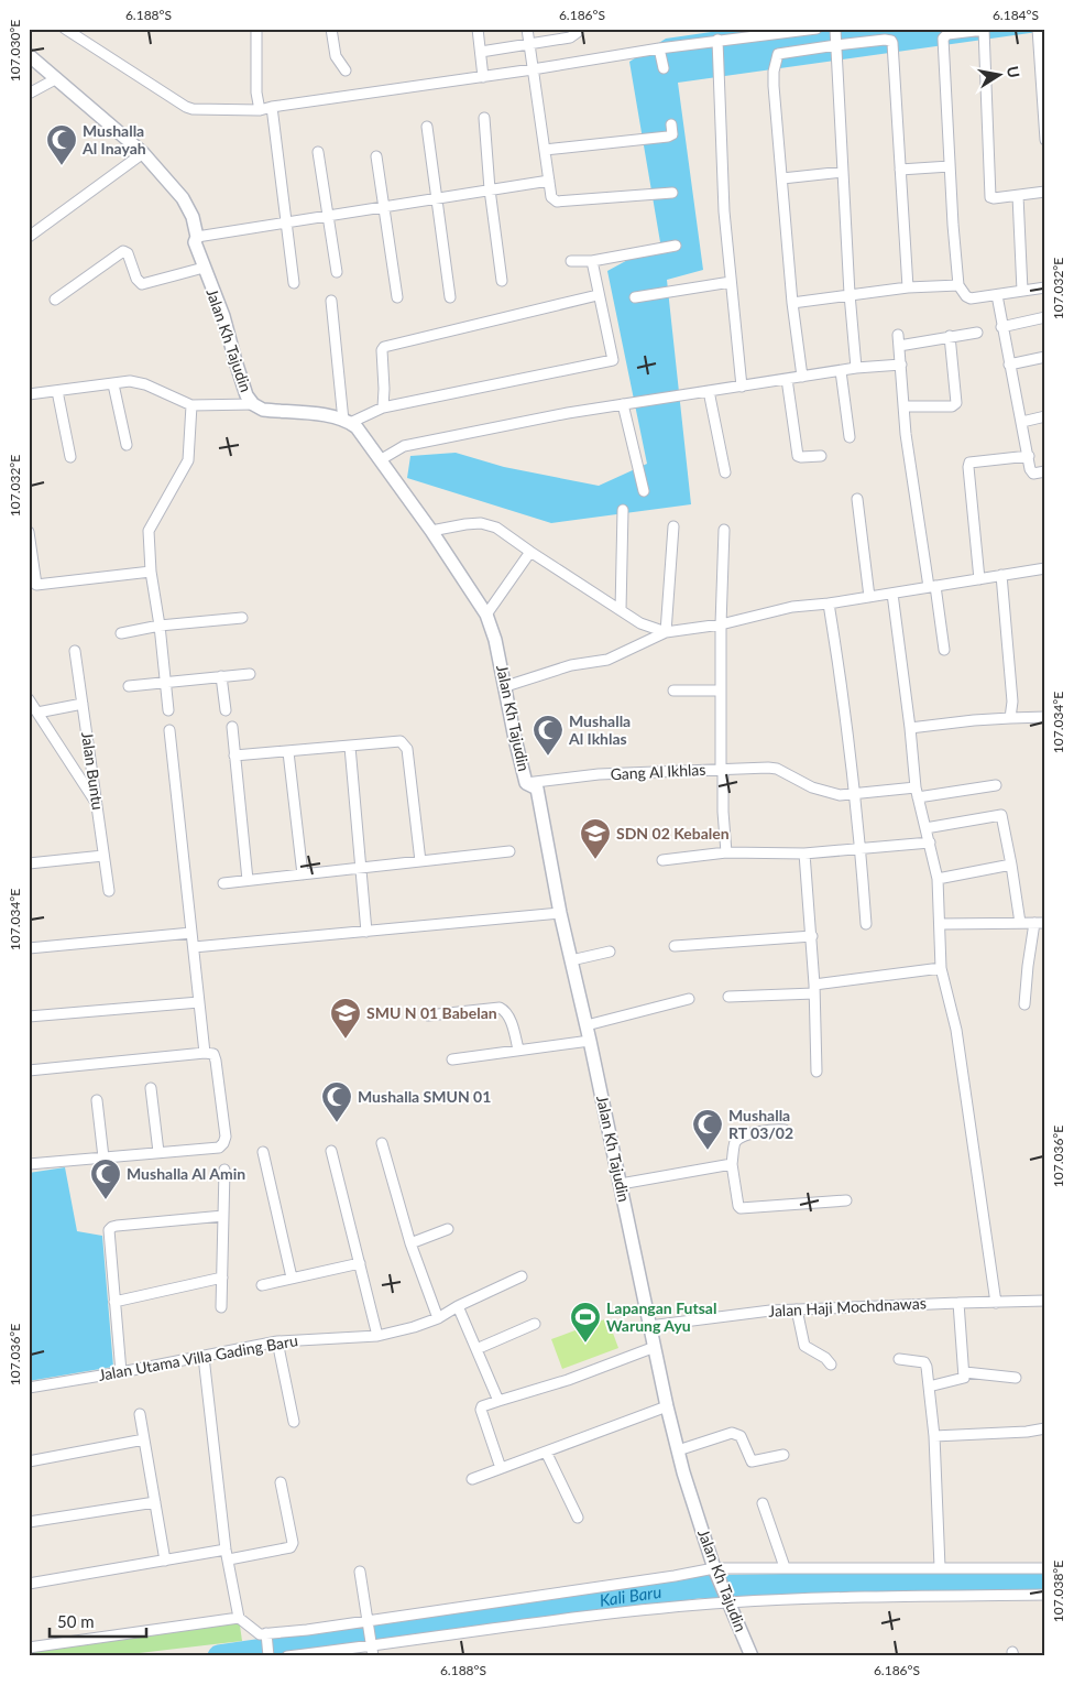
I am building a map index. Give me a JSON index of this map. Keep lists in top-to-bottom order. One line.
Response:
{"streets":{"street":["Jalan Kh Tajudin","Jalan Buntu","Gang Al Ikhlas","Jalan Haji Mochdnawas","Jalan Utama Villa Gading Baru"]},"crossings":[["Jalan Kh Tajudin","Gang Al Ikhlas"],["Jalan Kh Tajudin","Jalan Haji Mochdnawas"]],"water":["Kali Baru"],"places":{"mosque":["Mushalla Al Inayah","Mushalla Al Ikhlas","Mushalla SMUN 01","Mushalla RT 03/02","Mushalla Al Amin"],"school or university":["SDN 02 Kebalen","SMU N 01 Babelan"],"sports":["Lapangan Futsal Warung Ayu"]},"scale_bar":"50 m","north":"right","coordinates":["6.188°S","6.186°S","6.184°S","107.030°E","107.032°E","107.034°E","107.036°E","107.038°E"]}
